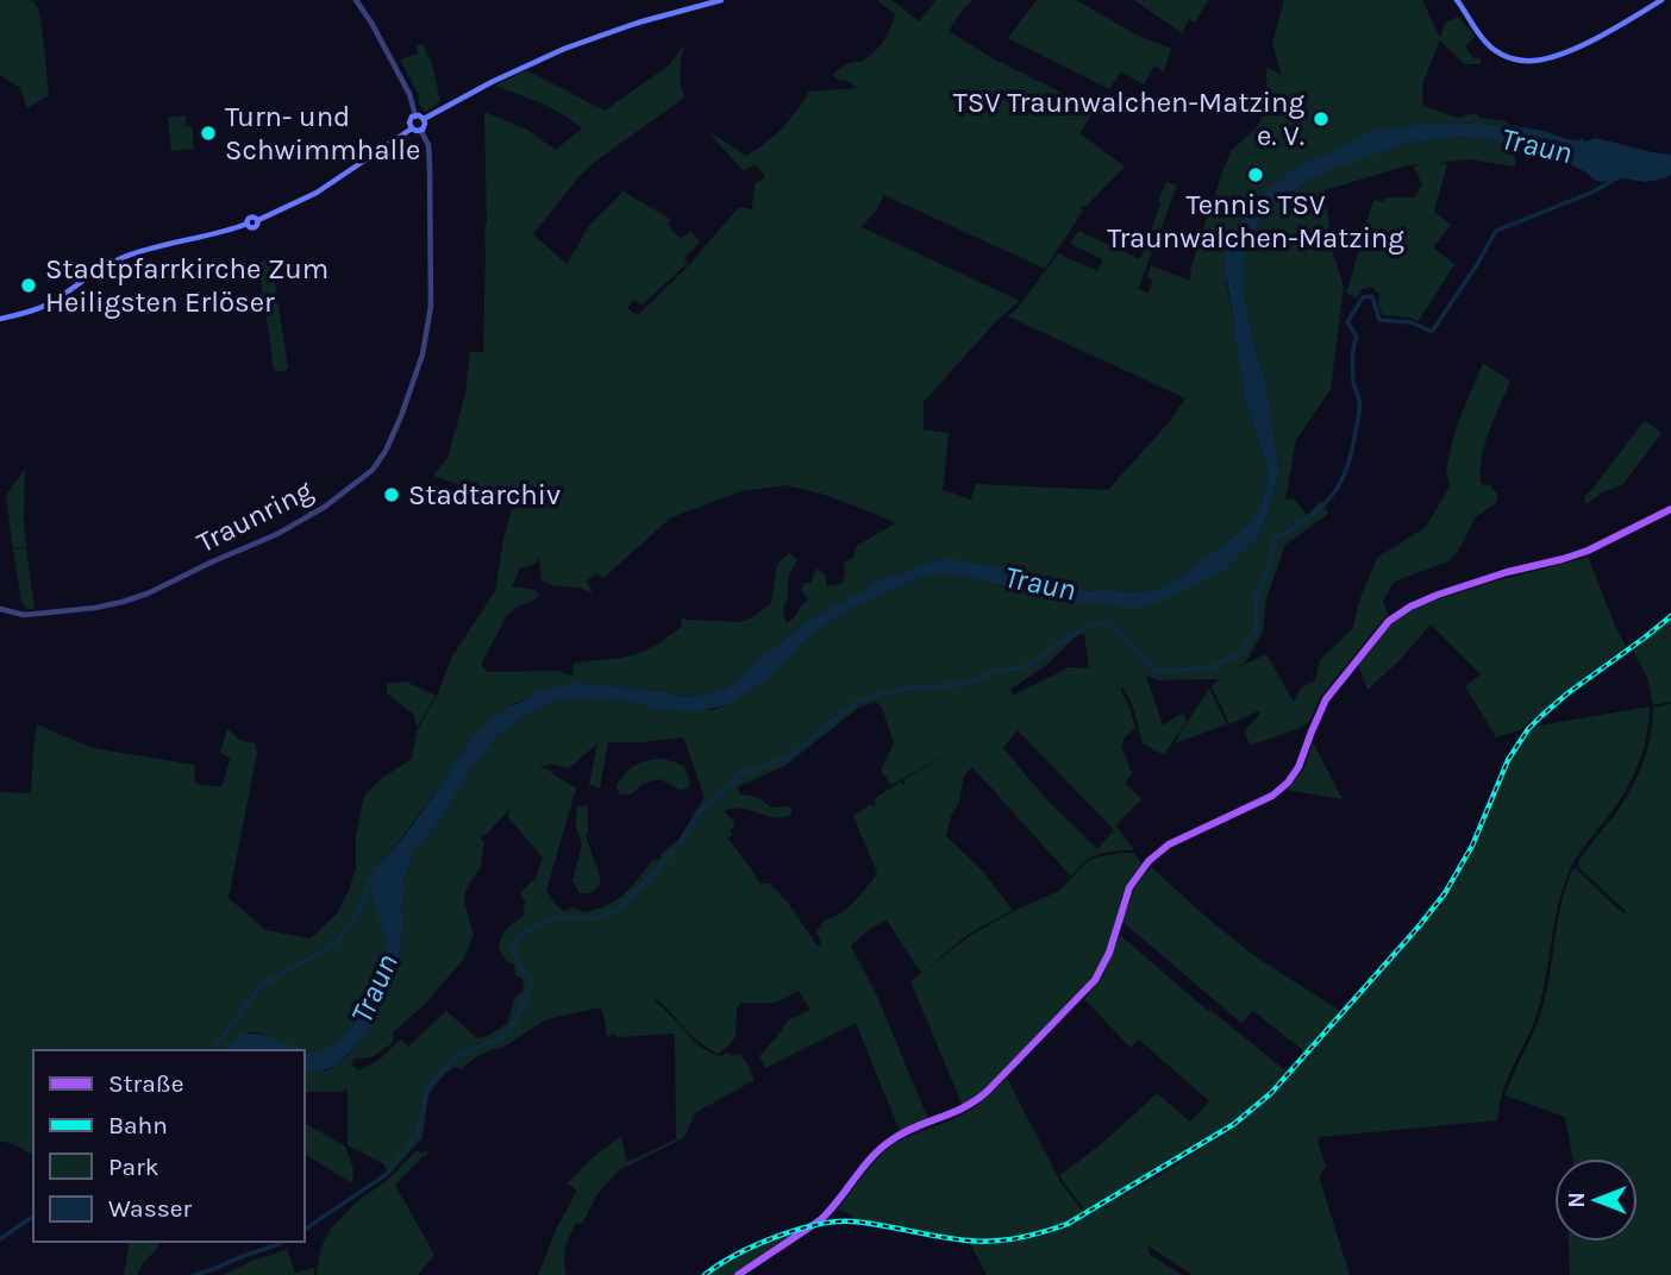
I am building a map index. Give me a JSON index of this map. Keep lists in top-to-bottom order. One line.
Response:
{"streets":{"street":["Traunring"]},"water":["Traun"],"places":["TSV Traunwalchen-Matzing e. V.","Turn- und Schwimmhalle","Tennis TSV Traunwalchen-Matzing","Stadtpfarrkirche Zum Heiligsten Erlöser","Stadtarchiv"],"legend":["Straße","Bahn","Park","Wasser"],"north":"left"}
